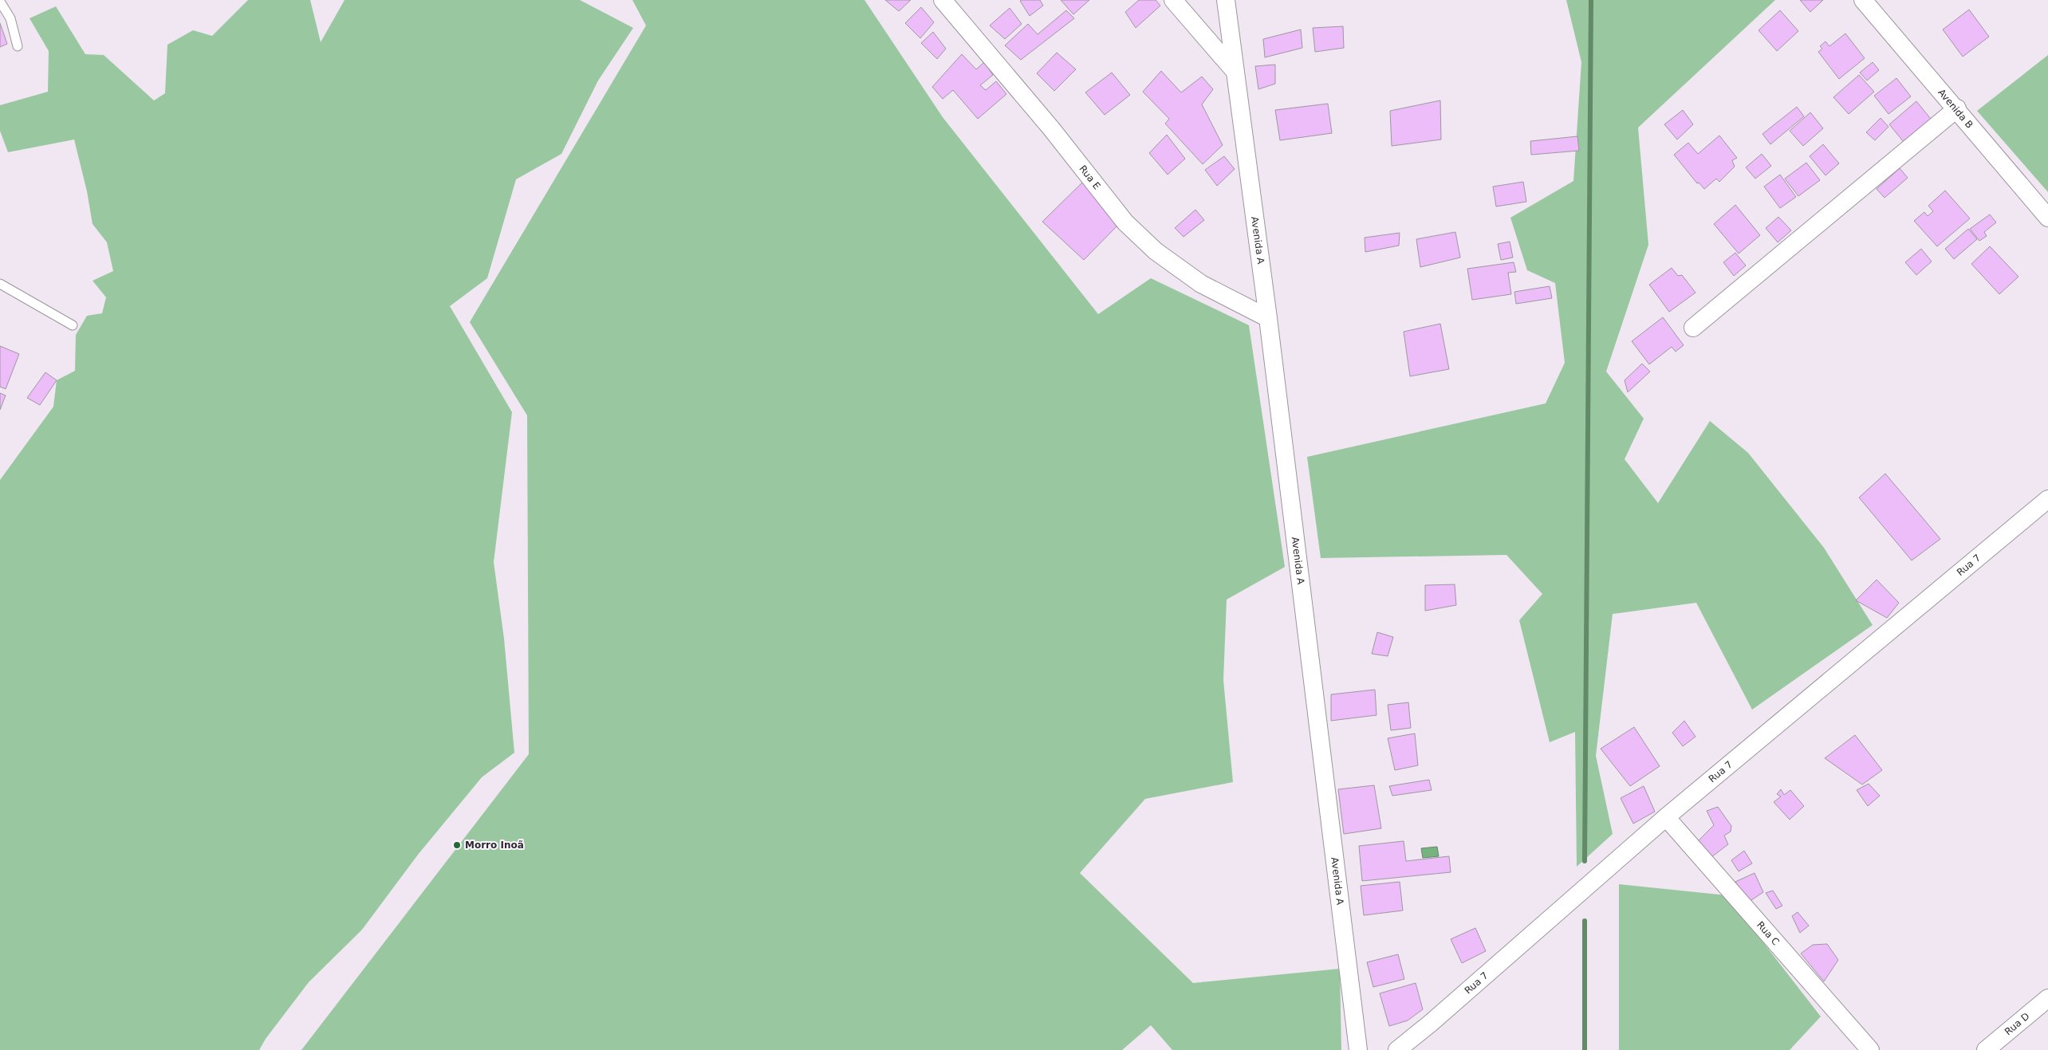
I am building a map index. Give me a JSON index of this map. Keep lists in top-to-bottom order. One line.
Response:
{"streets":{"street":["Avenida B","Rua E","Avenida A","Rua 7","Rua C","Rua D"]},"crossings":[["Rua E","Avenida A"],["Rua 7","Rua C"]],"places":["Morro Inoã"]}
